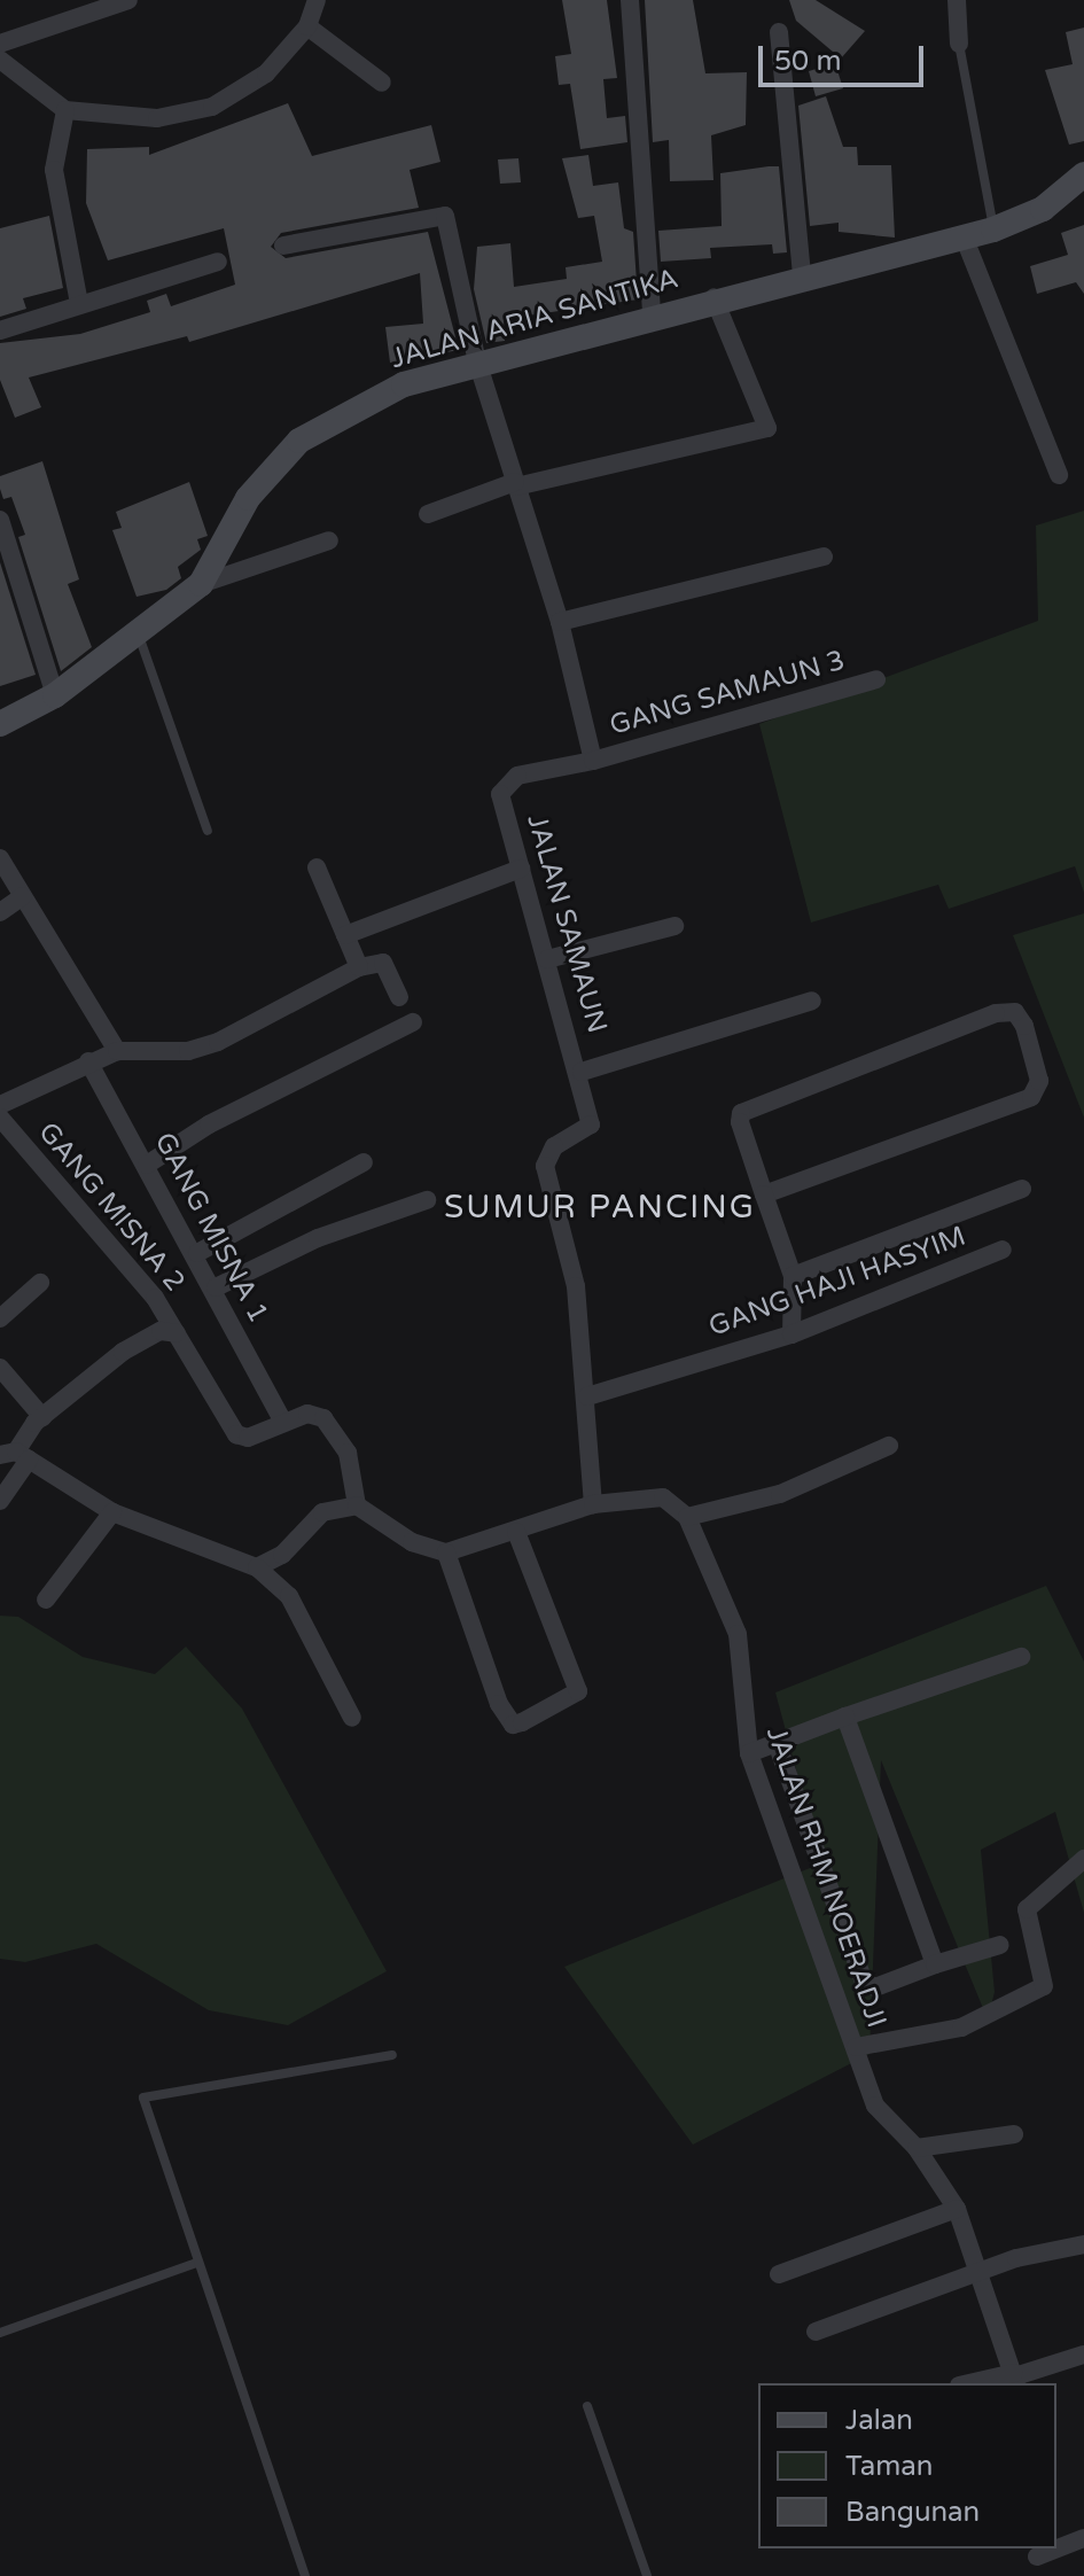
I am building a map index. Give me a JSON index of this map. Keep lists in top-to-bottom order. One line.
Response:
{"streets":{"street":["JALAN ARIA SANTIKA","GANG SAMAUN 3","JALAN SAMAUN","GANG MISNA 2","GANG MISNA 1","GANG HAJI HASYIM","JALAN RHM NOERADJI"]},"crossings":[["GANG SAMAUN 3","JALAN SAMAUN"],["JALAN SAMAUN","GANG HAJI HASYIM"],["GANG MISNA 2","GANG MISNA 1"]],"districts":["SUMUR PANCING"],"legend":["Jalan","Taman","Bangunan"],"scale_bar":"50 m"}
